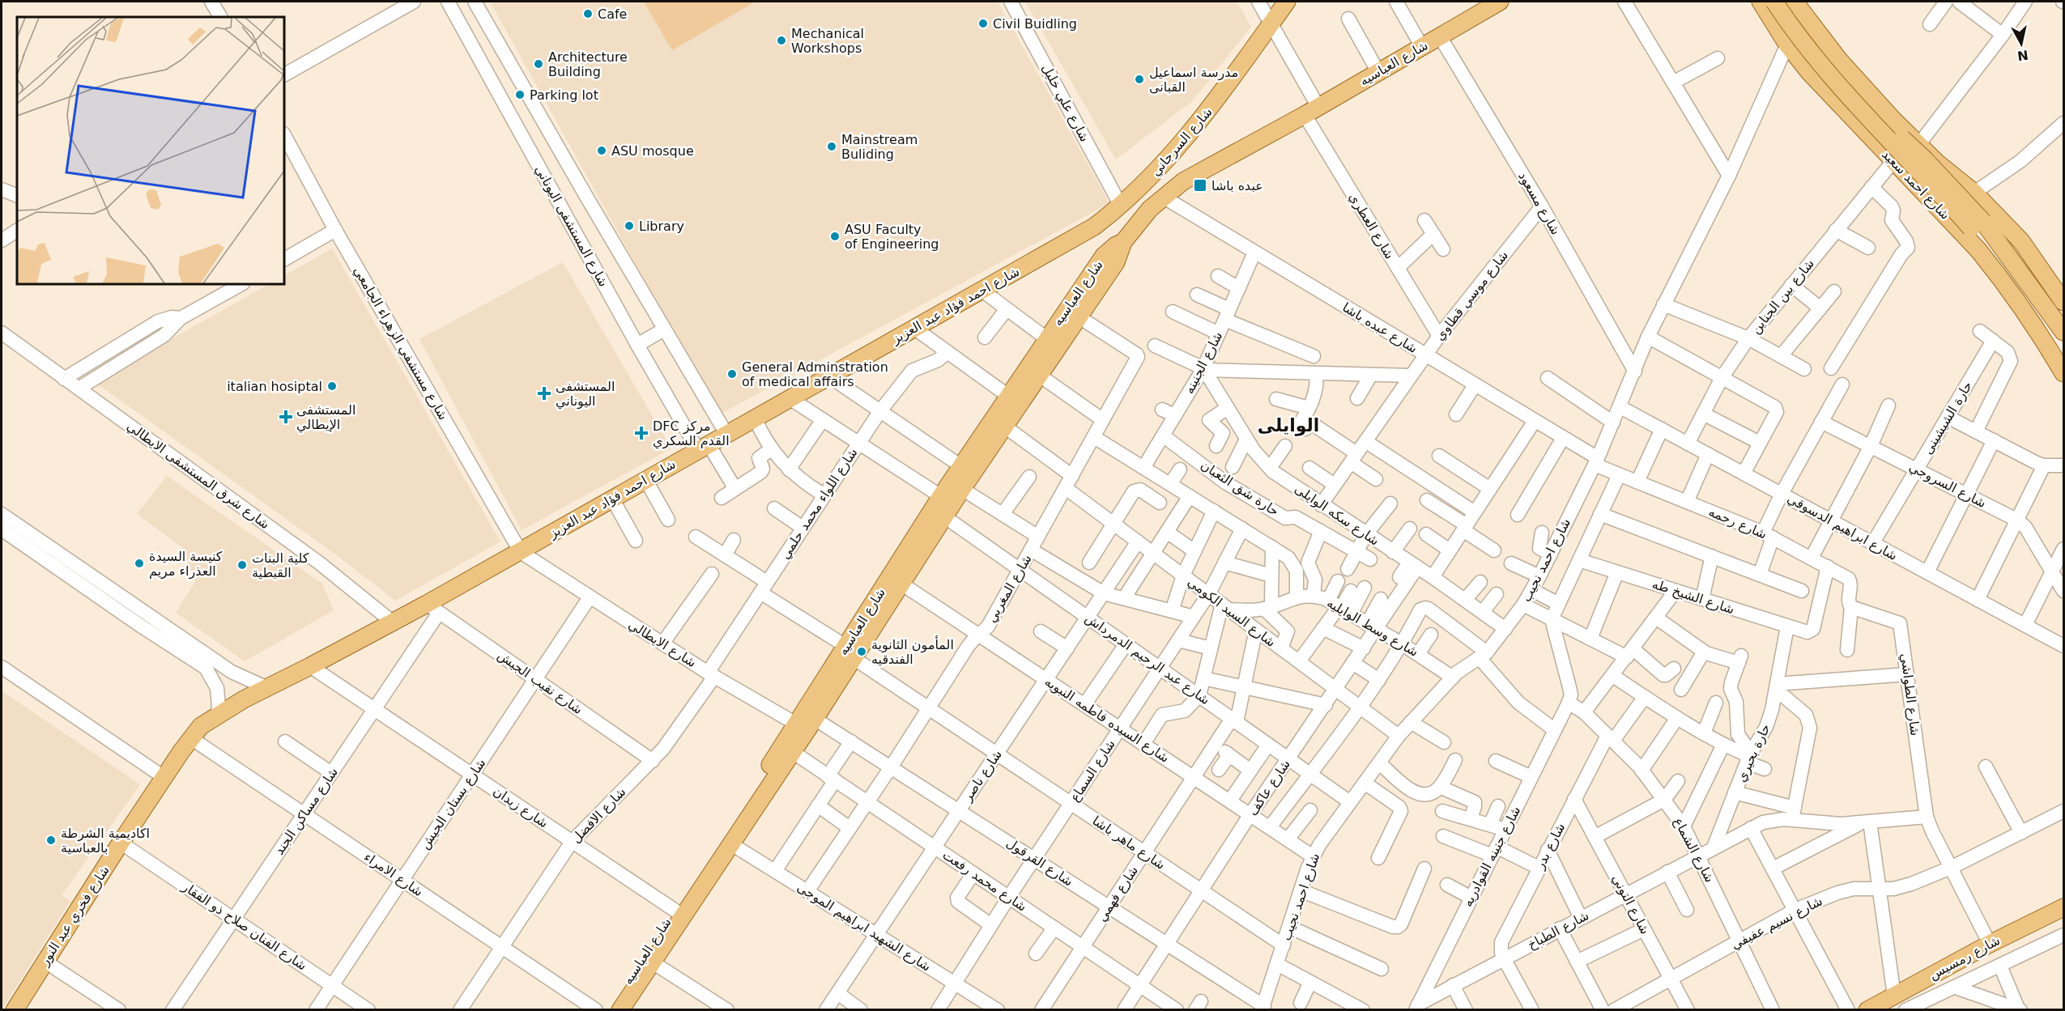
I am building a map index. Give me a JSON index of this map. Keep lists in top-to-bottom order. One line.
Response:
{"streets":{"main road":["شارع العباسيه","شارع السرجاني","شارع احمد سعيد","شارع احمد فؤاد عبد العزيز","شارع فخري عبد النور","شارع رمسيس"],"street":["شارع علي خليل","شارع مسعود","شارع المستشفى اليوناني","شارع العطري","شارع موسي قطاوي","شارع بين الجناين","شارع عبده باشا","شارع مستشفي الزهراء الجامعي","شارع الجنينه","حارة الشيشينى","شارع شرق المستشفى الايطالي","شارع السروجي","حارة شق الثعبان","شارع اللواء محمد حلمي","شارع سكه الوايلى","شارع رحمه","شارع ابراهيم الدسوقي","شارع احمد نجيب","شارع المغربي","شارع الشيخ طه","شارع السيد الكومي","شارع وسط الوايليه","شارع الايطالي","شارع عبد الرحيم الدمرداش","شارع نقيب الجيش","شارع الطواشي","شارع السيده فاطمه النبويه","حارة بحيري","شارع السماع","شارع ناصر","شارع عاكف","شارع بستان الجيش","شارع زيدان","شارع مساكن الجند","شارع الافضل","شارع ماهر باشا","شارع بدر","شارع الشماع","شارع جنينه القوادريه","شارع القرقول","شارع الامراء","شارع محمد رفعت","شارع فهمي","شارع التوني","شارع نسيم عفيفي","شارع الفنان صلاح ذو الفقار","شارع الشهيد ابراهيم الموجى","شارع الطباخ"]},"crossings":[["شارع العباسيه","شارع مسعود"],["شارع العباسيه","شارع العطري"],["شارع العباسيه","شارع عبده باشا"],["شارع العباسيه","شارع المغربي"],["شارع العباسيه","شارع السيد الكومي"],["شارع العباسيه","شارع الايطالي"],["شارع العباسيه","شارع عبد الرحيم الدمرداش"],["شارع العباسيه","شارع السيده فاطمه النبويه"],["شارع العباسيه","شارع زيدان"],["شارع العباسيه","شارع ماهر باشا"],["شارع العباسيه","شارع القرقول"],["شارع العباسيه","شارع محمد رفعت"],["شارع العباسيه","شارع الشهيد ابراهيم الموجى"],["شارع علي خليل","شارع السرجاني"],["شارع علي خليل","شارع احمد فؤاد عبد العزيز"],["شارع السرجاني","شارع العطري"],["شارع السرجاني","شارع احمد فؤاد عبد العزيز"],["شارع احمد سعيد","شارع بين الجناين"],["شارع احمد سعيد","شارع احمد نجيب"],["شارع مسعود","شارع موسي قطاوي"],["شارع مسعود","شارع احمد نجيب"],["شارع المستشفى اليوناني","شارع احمد فؤاد عبد العزيز"],["شارع العطري","شارع موسي قطاوي"],["شارع موسي قطاوي","شارع عبده باشا"],["شارع موسي قطاوي","شارع سكه الوايلى"],["شارع بين الجناين","شارع ابراهيم الدسوقي"],["شارع احمد فؤاد عبد العزيز","شارع مستشفي الزهراء الجامعي"],["شارع احمد فؤاد عبد العزيز","شارع شرق المستشفى الايطالي"],["شارع احمد فؤاد عبد العزيز","شارع الايطالي"],["شارع احمد فؤاد عبد العزيز","شارع عبد الرحيم الدمرداش"],["شارع احمد فؤاد عبد العزيز","شارع نقيب الجيش"],["شارع احمد فؤاد عبد العزيز","شارع زيدان"],["شارع احمد فؤاد عبد العزيز","شارع مساكن الجند"],["شارع احمد فؤاد عبد العزيز","شارع الامراء"],["شارع احمد فؤاد عبد العزيز","شارع فخري عبد النور"],["شارع عبده باشا","شارع الجنينه"],["شارع عبده باشا","شارع رحمه"],["شارع عبده باشا","شارع احمد نجيب"],["شارع مستشفي الزهراء الجامعي","شارع الايطالي"],["شارع الجنينه","حارة شق الثعبان"],["شارع الجنينه","شارع سكه الوايلى"],["حارة الشيشينى","شارع السروجي"],["حارة الشيشينى","شارع ابراهيم الدسوقي"],["شارع اللواء محمد حلمي","شارع الايطالي"],["شارع اللواء محمد حلمي","شارع عبد الرحيم الدمرداش"],["شارع اللواء محمد حلمي","شارع الافضل"],["شارع اللواء محمد حلمي","شارع ماهر باشا"],["شارع سكه الوايلى","شارع احمد نجيب"],["شارع سكه الوايلى","شارع عاكف"],["شارع رحمه","شارع احمد نجيب"],["شارع رحمه","شارع الشيخ طه"],["شارع رحمه","شارع الطواشي"],["شارع ابراهيم الدسوقي","شارع احمد نجيب"],["شارع احمد نجيب","شارع السيد الكومي"],["شارع احمد نجيب","شارع وسط الوايليه"],["شارع احمد نجيب","شارع عبد الرحيم الدمرداش"],["شارع احمد نجيب","شارع السيده فاطمه النبويه"],["شارع احمد نجيب","شارع ماهر باشا"],["شارع احمد نجيب","شارع القرقول"],["شارع المغربي","شارع السيد الكومي"],["شارع المغربي","شارع عبد الرحيم الدمرداش"],["شارع المغربي","شارع السيده فاطمه النبويه"],["شارع المغربي","شارع ماهر باشا"],["شارع المغربي","شارع القرقول"],["شارع المغربي","شارع محمد رفعت"],["شارع المغربي","شارع الشهيد ابراهيم الموجى"],["شارع الشيخ طه","حارة بحيري"],["شارع السيد الكومي","شارع وسط الوايليه"],["شارع السيد الكومي","شارع السماع"],["شارع السيد الكومي","شارع ناصر"],["شارع السيد الكومي","شارع عاكف"],["شارع وسط الوايليه","شارع عاكف"],["شارع الايطالي","شارع بستان الجيش"],["شارع الايطالي","شارع الافضل"],["شارع الايطالي","شارع القرقول"],["شارع عبد الرحيم الدمرداش","شارع السماع"],["شارع عبد الرحيم الدمرداش","شارع ناصر"],["شارع عبد الرحيم الدمرداش","شارع عاكف"],["شارع عبد الرحيم الدمرداش","شارع فهمي"],["شارع نقيب الجيش","شارع بستان الجيش"],["شارع نقيب الجيش","شارع مساكن الجند"],["شارع نقيب الجيش","شارع الافضل"],["شارع الطواشي","شارع نسيم عفيفي"],["شارع الطواشي","شارع رمسيس"],["شارع السيده فاطمه النبويه","شارع السماع"],["شارع السيده فاطمه النبويه","شارع ناصر"],["شارع السيده فاطمه النبويه","شارع عاكف"],["شارع السيده فاطمه النبويه","شارع فهمي"],["حارة بحيري","شارع الطباخ"],["شارع السماع","شارع ماهر باشا"],["شارع السماع","شارع القرقول"],["شارع السماع","شارع محمد رفعت"],["شارع السماع","شارع الشهيد ابراهيم الموجى"],["شارع ناصر","شارع ماهر باشا"],["شارع ناصر","شارع القرقول"],["شارع ناصر","شارع محمد رفعت"],["شارع ناصر","شارع الشهيد ابراهيم الموجى"],["شارع عاكف","شارع ماهر باشا"],["شارع عاكف","شارع القرقول"],["شارع عاكف","شارع محمد رفعت"],["شارع بستان الجيش","شارع زيدان"],["شارع بستان الجيش","شارع الامراء"],["شارع بستان الجيش","شارع الفنان صلاح ذو الفقار"],["شارع زيدان","شارع مساكن الجند"],["شارع زيدان","شارع الافضل"],["شارع مساكن الجند","شارع الامراء"],["شارع مساكن الجند","شارع الفنان صلاح ذو الفقار"],["شارع الافضل","شارع الامراء"],["شارع ماهر باشا","شارع فهمي"],["شارع بدر","شارع الشماع"],["شارع بدر","شارع التوني"],["شارع بدر","شارع الطباخ"],["شارع الشماع","شارع جنينه القوادريه"],["شارع الشماع","شارع نسيم عفيفي"],["شارع الشماع","شارع الطباخ"],["شارع جنينه القوادريه","شارع الطباخ"],["شارع القرقول","شارع فهمي"],["شارع الامراء","شارع فخري عبد النور"],["شارع محمد رفعت","شارع فهمي"],["شارع التوني","شارع نسيم عفيفي"],["شارع التوني","شارع الطباخ"],["شارع فخري عبد النور","شارع الفنان صلاح ذو الفقار"]],"districts":["الوايلى"],"places":{"other":["Cafe","Civil Buidling","Mechanical Workshops","Architecture Building","مدرسة اسماعيل القبانى","Parking lot","Mainstream Buliding","ASU mosque","Library","ASU Faculty of Engineering","General Adminstration of medical affairs","italian hosiptal","كنيسة السيدة العذراء مريم","كلية البنات القبطية","المأمون الثانوية الفندقيه","اكاديمية الشرطة بالعباسية"],"transit":["عبده باشا"],"health":["المستشفى اليوناني","المستشفى الإيطالي","DFC مركز القدم السكري"]},"north":"bottom"}
